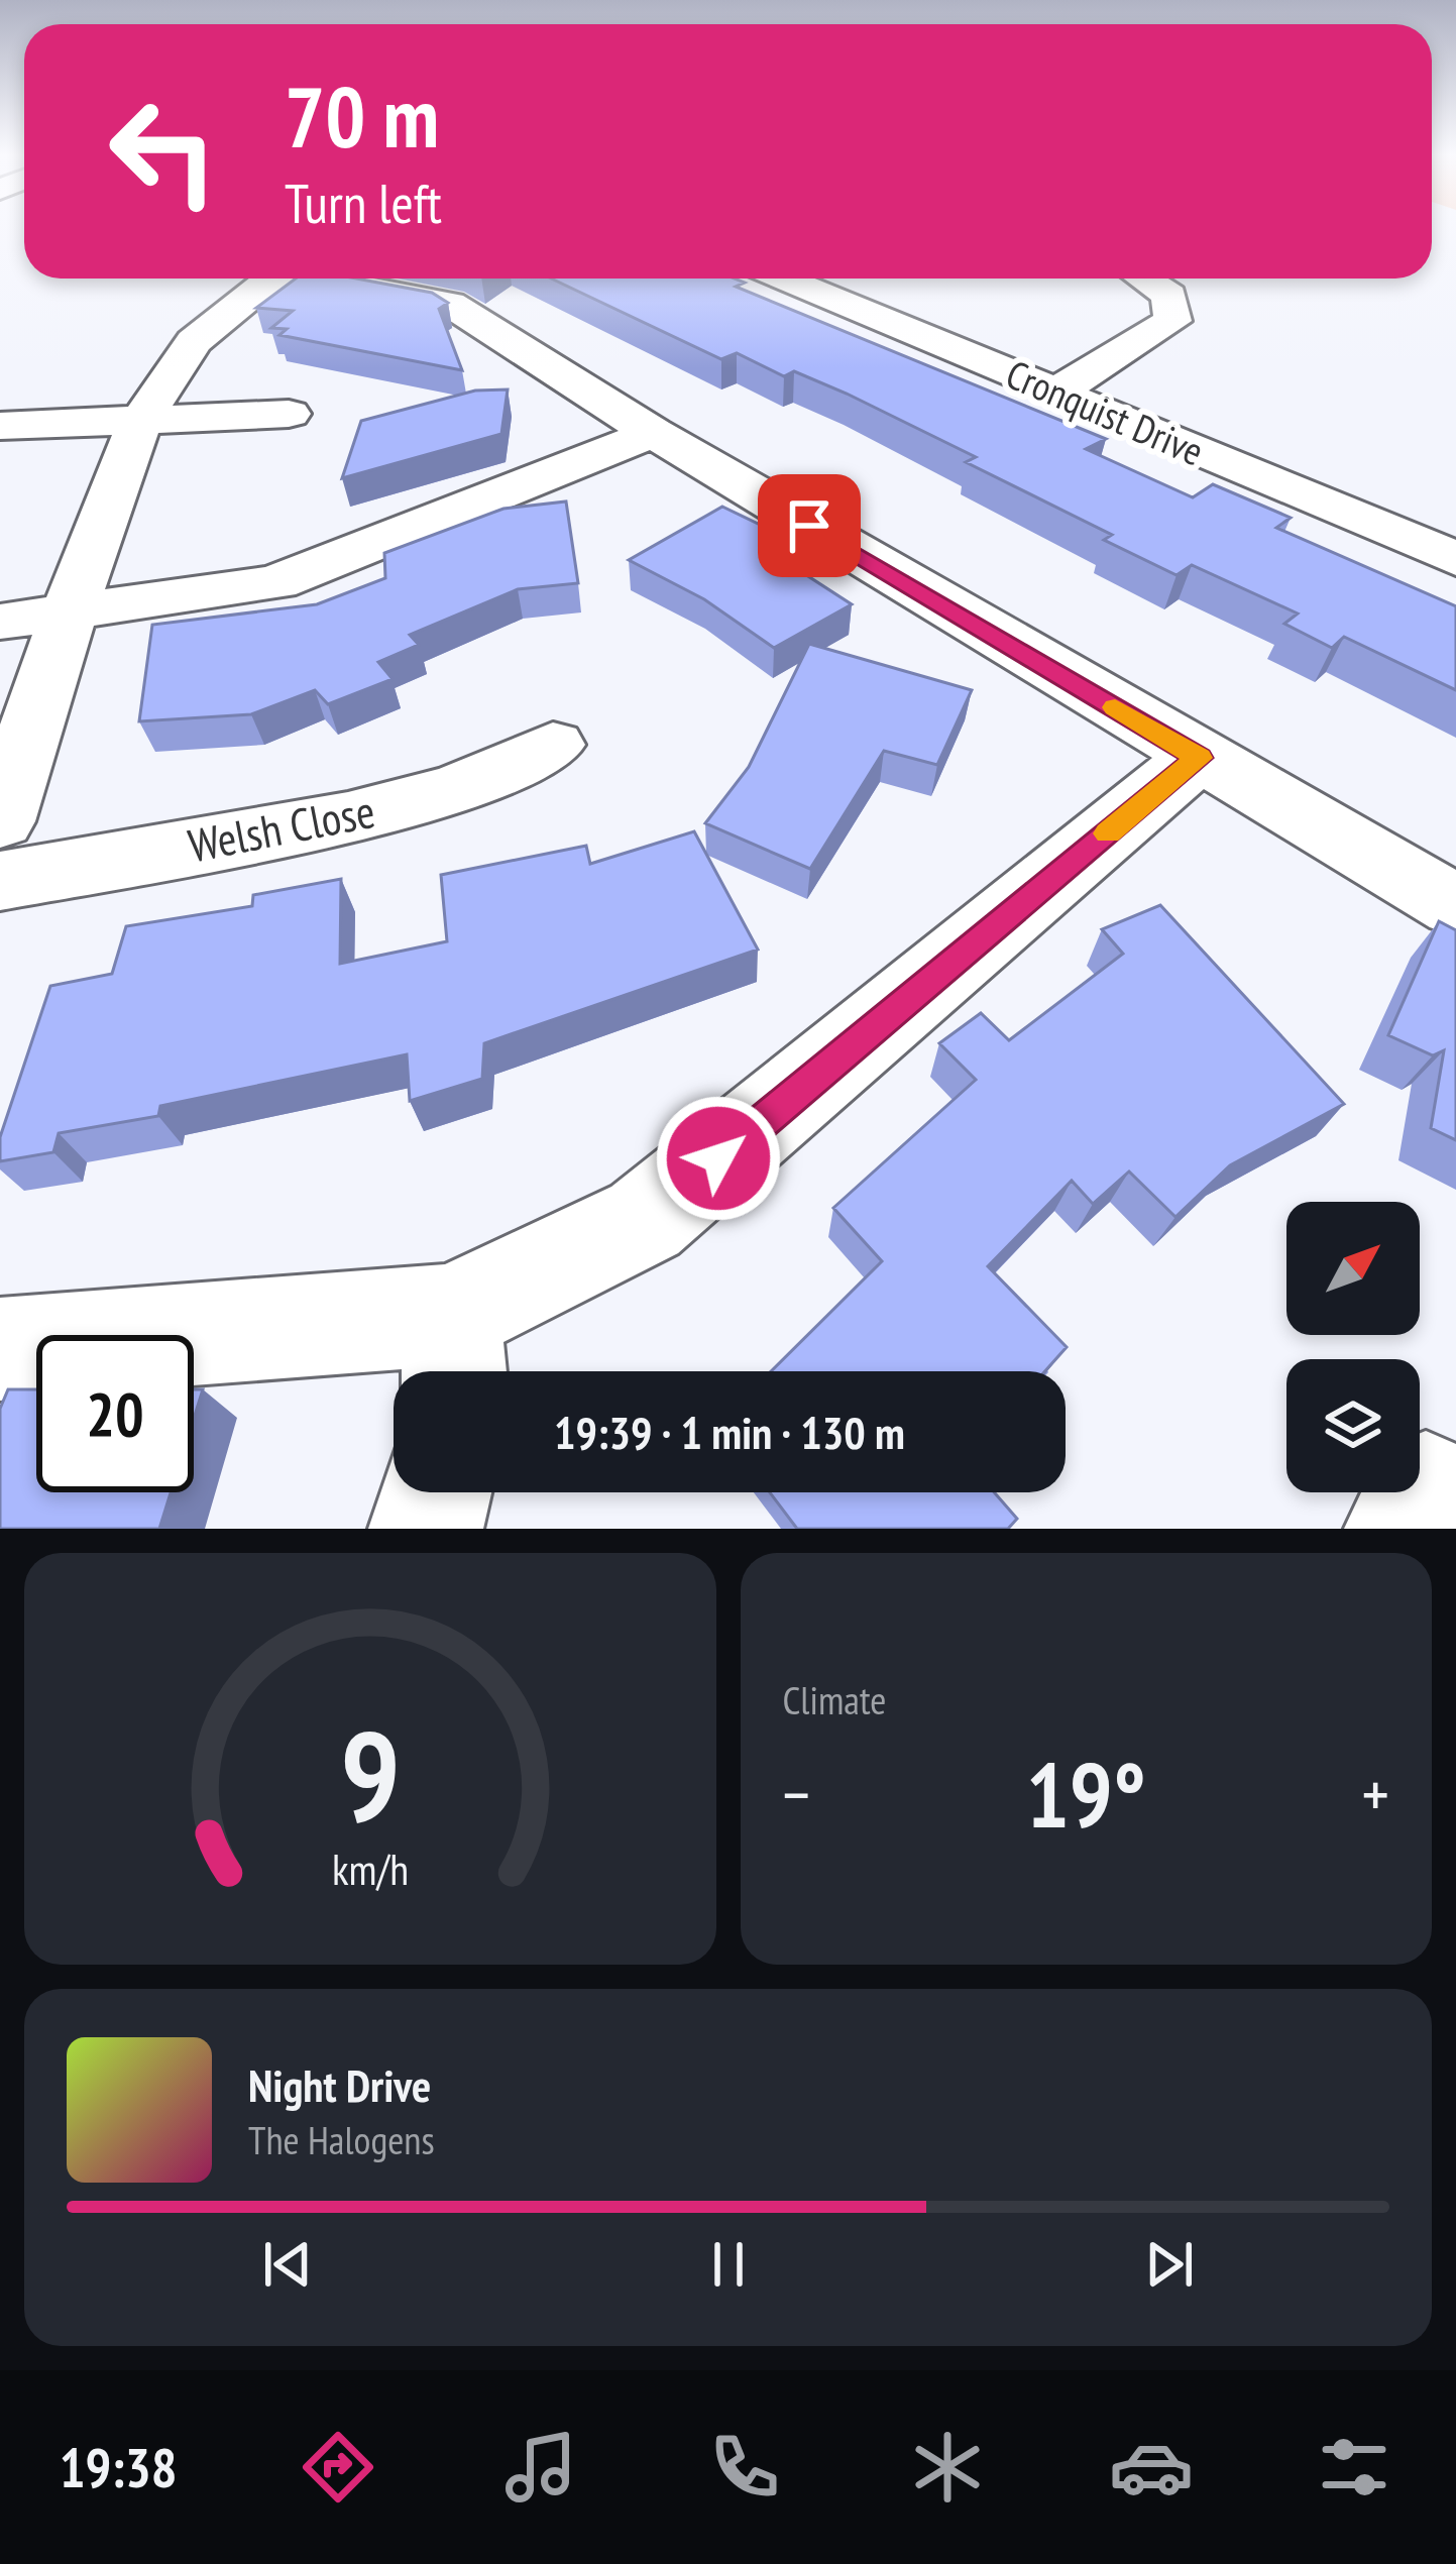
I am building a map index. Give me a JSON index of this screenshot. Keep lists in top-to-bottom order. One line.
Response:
{"streets":{"main road":["Cronquist Drive","Welsh Close"]},"north":"top right","page":{"turn":["70 m","Turn left"],"limit":"20","trip":"19:39 · 1 min · 130 m","tile":"Climate","heat":["−","19°","+"],"song":["Night Drive","The Halogens"],"tabs":"19:38","gauge":["9","km/h"]}}
